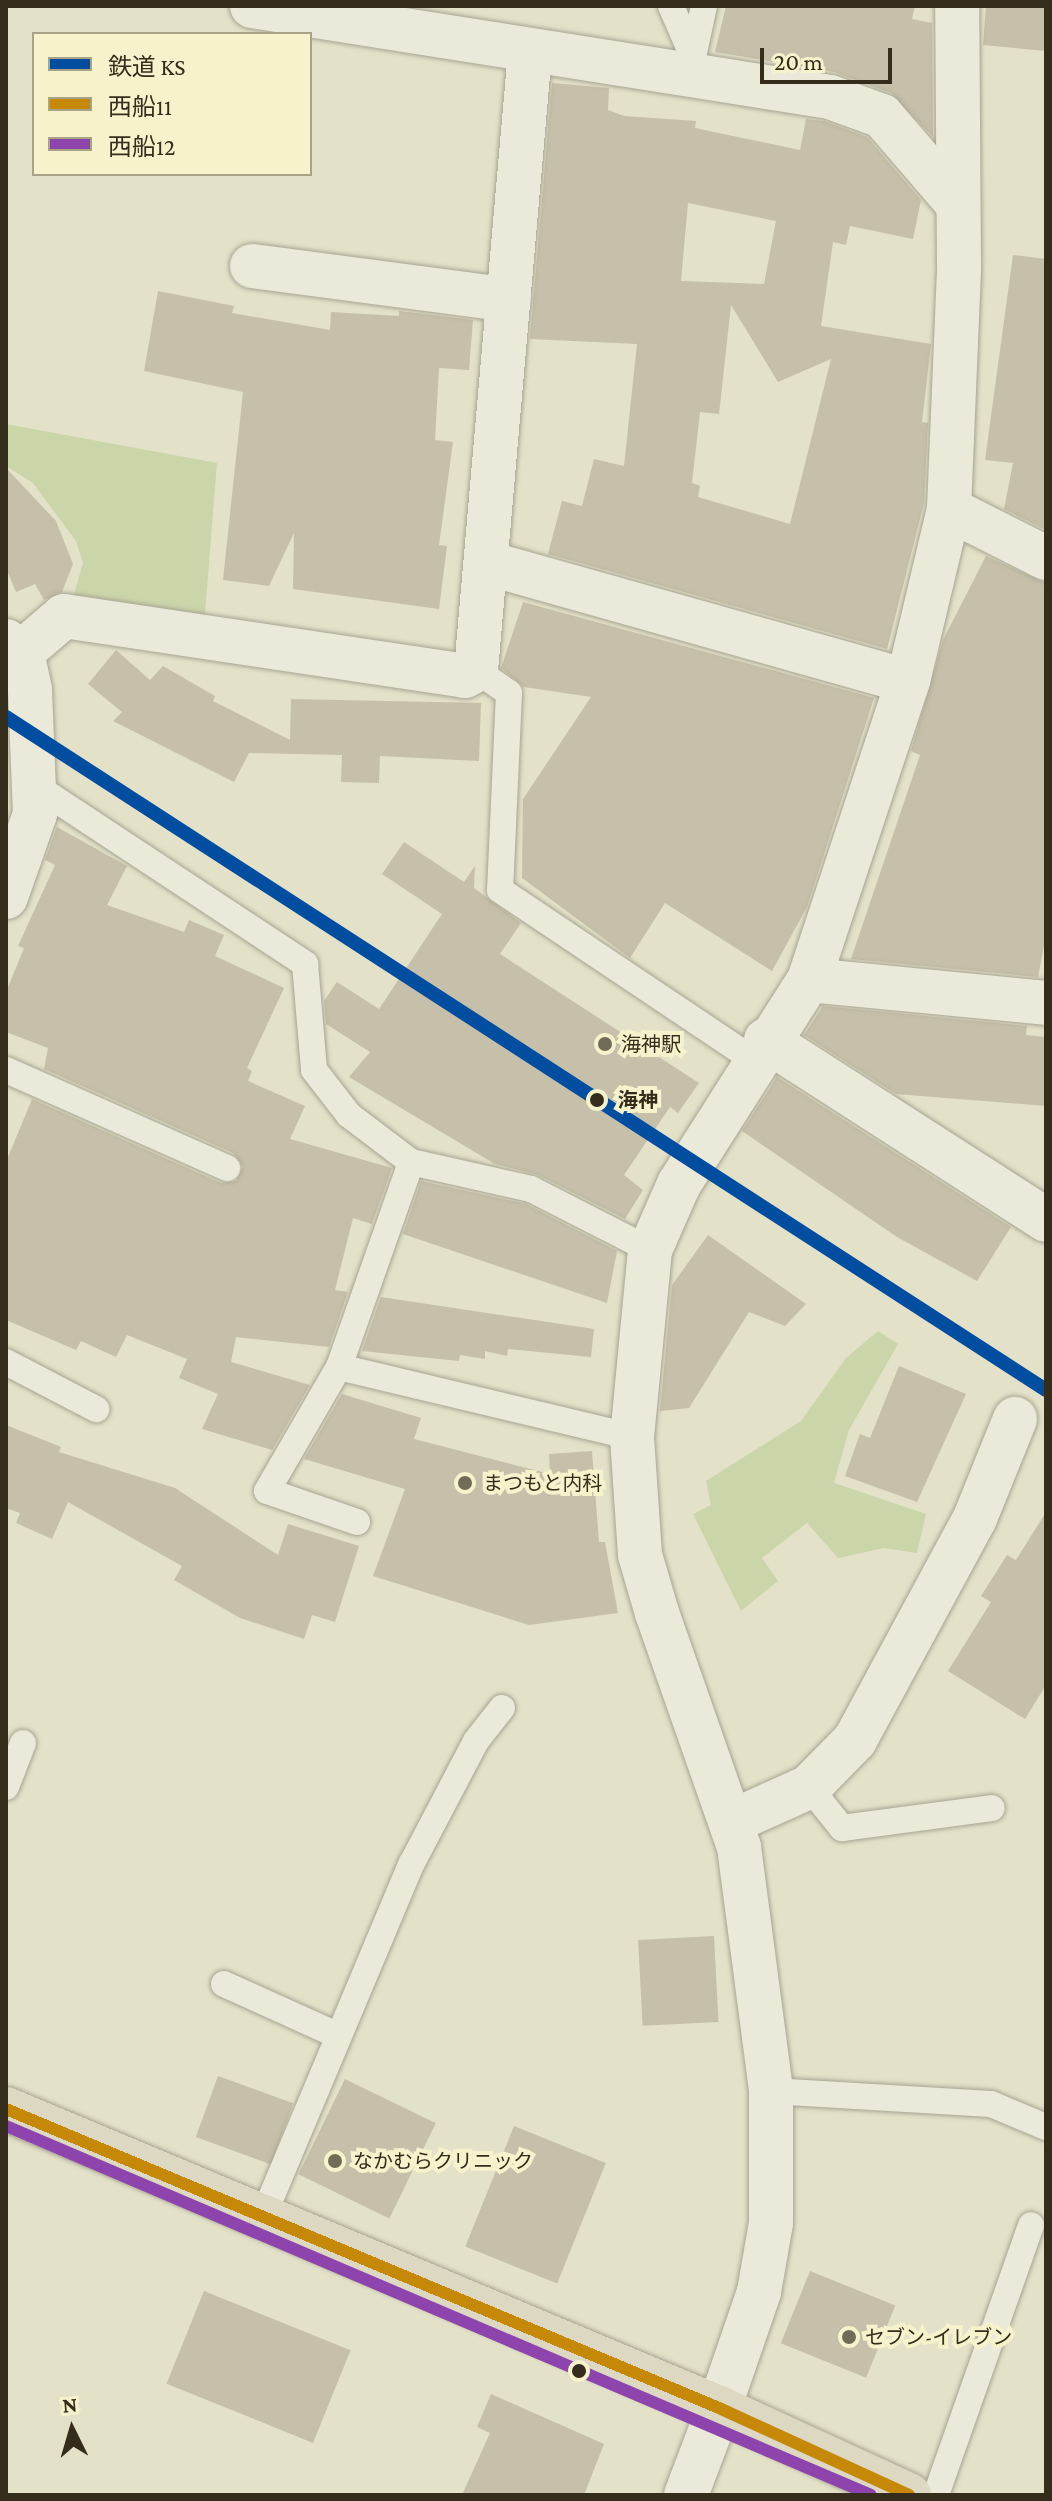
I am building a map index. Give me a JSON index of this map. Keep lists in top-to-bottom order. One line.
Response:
{"places":["海神駅","海神","まつもと内科","なかむらクリニック","セブン-イレブン"],"lines":["rail line KS","transit line 西船11","transit line 西船12"],"legend":["鉄道 KS","西船11","西船12"],"scale_bar":"20 m","north":"top"}
